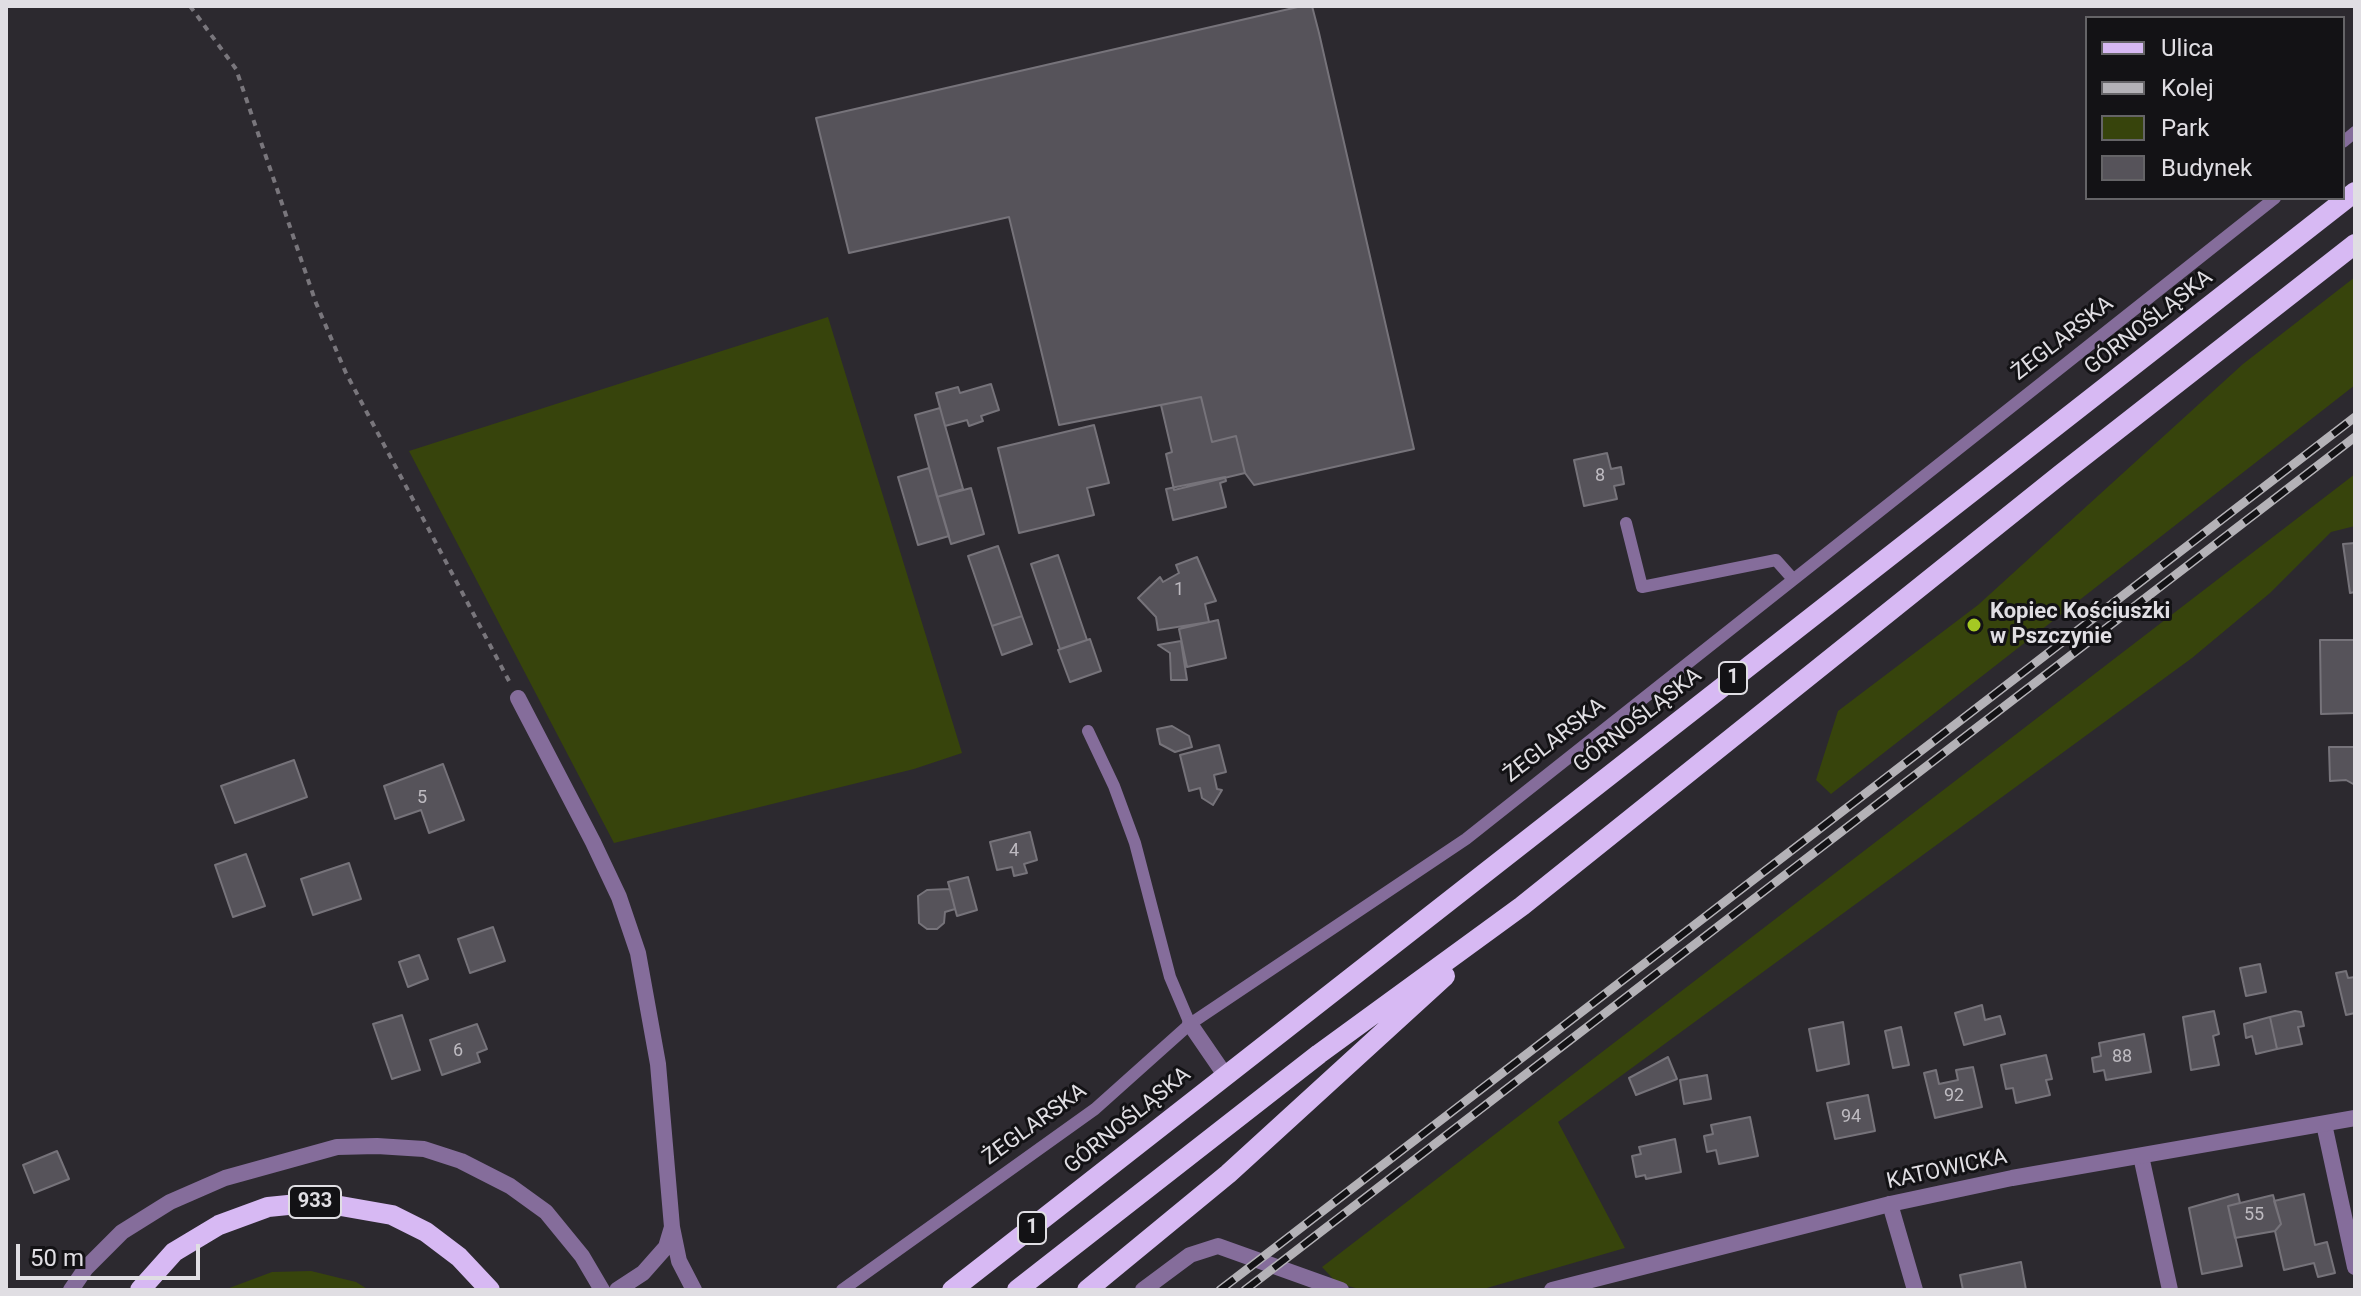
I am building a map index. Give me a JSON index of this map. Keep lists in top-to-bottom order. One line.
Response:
{"streets":{"main road":["GÓRNOŚLĄSKA","1","933"],"street":["KATOWICKA"],"lane":["ŻEGLARSKA"]},"places":["Kopiec Kościuszki w Pszczynie"],"house_numbers":["8","1","5","4","6","88","92","94","55"],"legend":["Ulica","Kolej","Park","Budynek"],"scale_bar":"50 m"}
